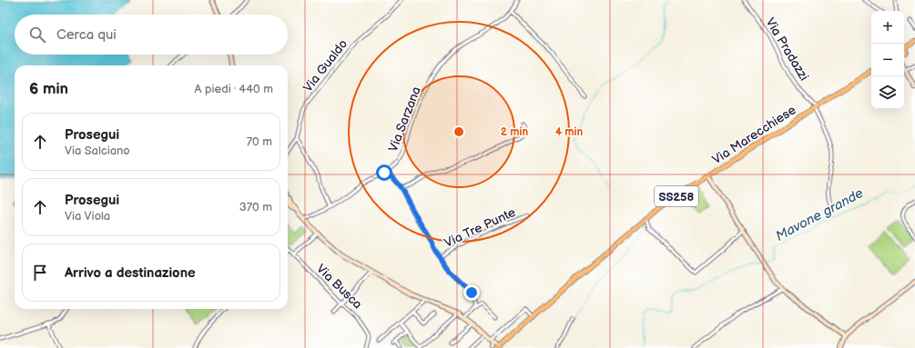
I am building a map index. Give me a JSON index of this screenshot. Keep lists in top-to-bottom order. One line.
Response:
{"streets":{"main road":["Via Marecchiese","SS258"],"street":["Via Pradazzi","Via Gualdo","Via Sarzana","Via Tre Punte","Via Busca"]},"crossings":[["Via Pradazzi","Via Marecchiese"]],"water":["Mavone grande"],"page":{"map_buttons":["+","−"],"search":"Cerca qui","heading":["6 min","A piedi · 440 m"],"list":[["Prosegui","Via Salciano","70 m"],["Prosegui","Via Viola","370 m"],"Arrivo a destinazione"]},"rings":["2 min","4 min"]}
